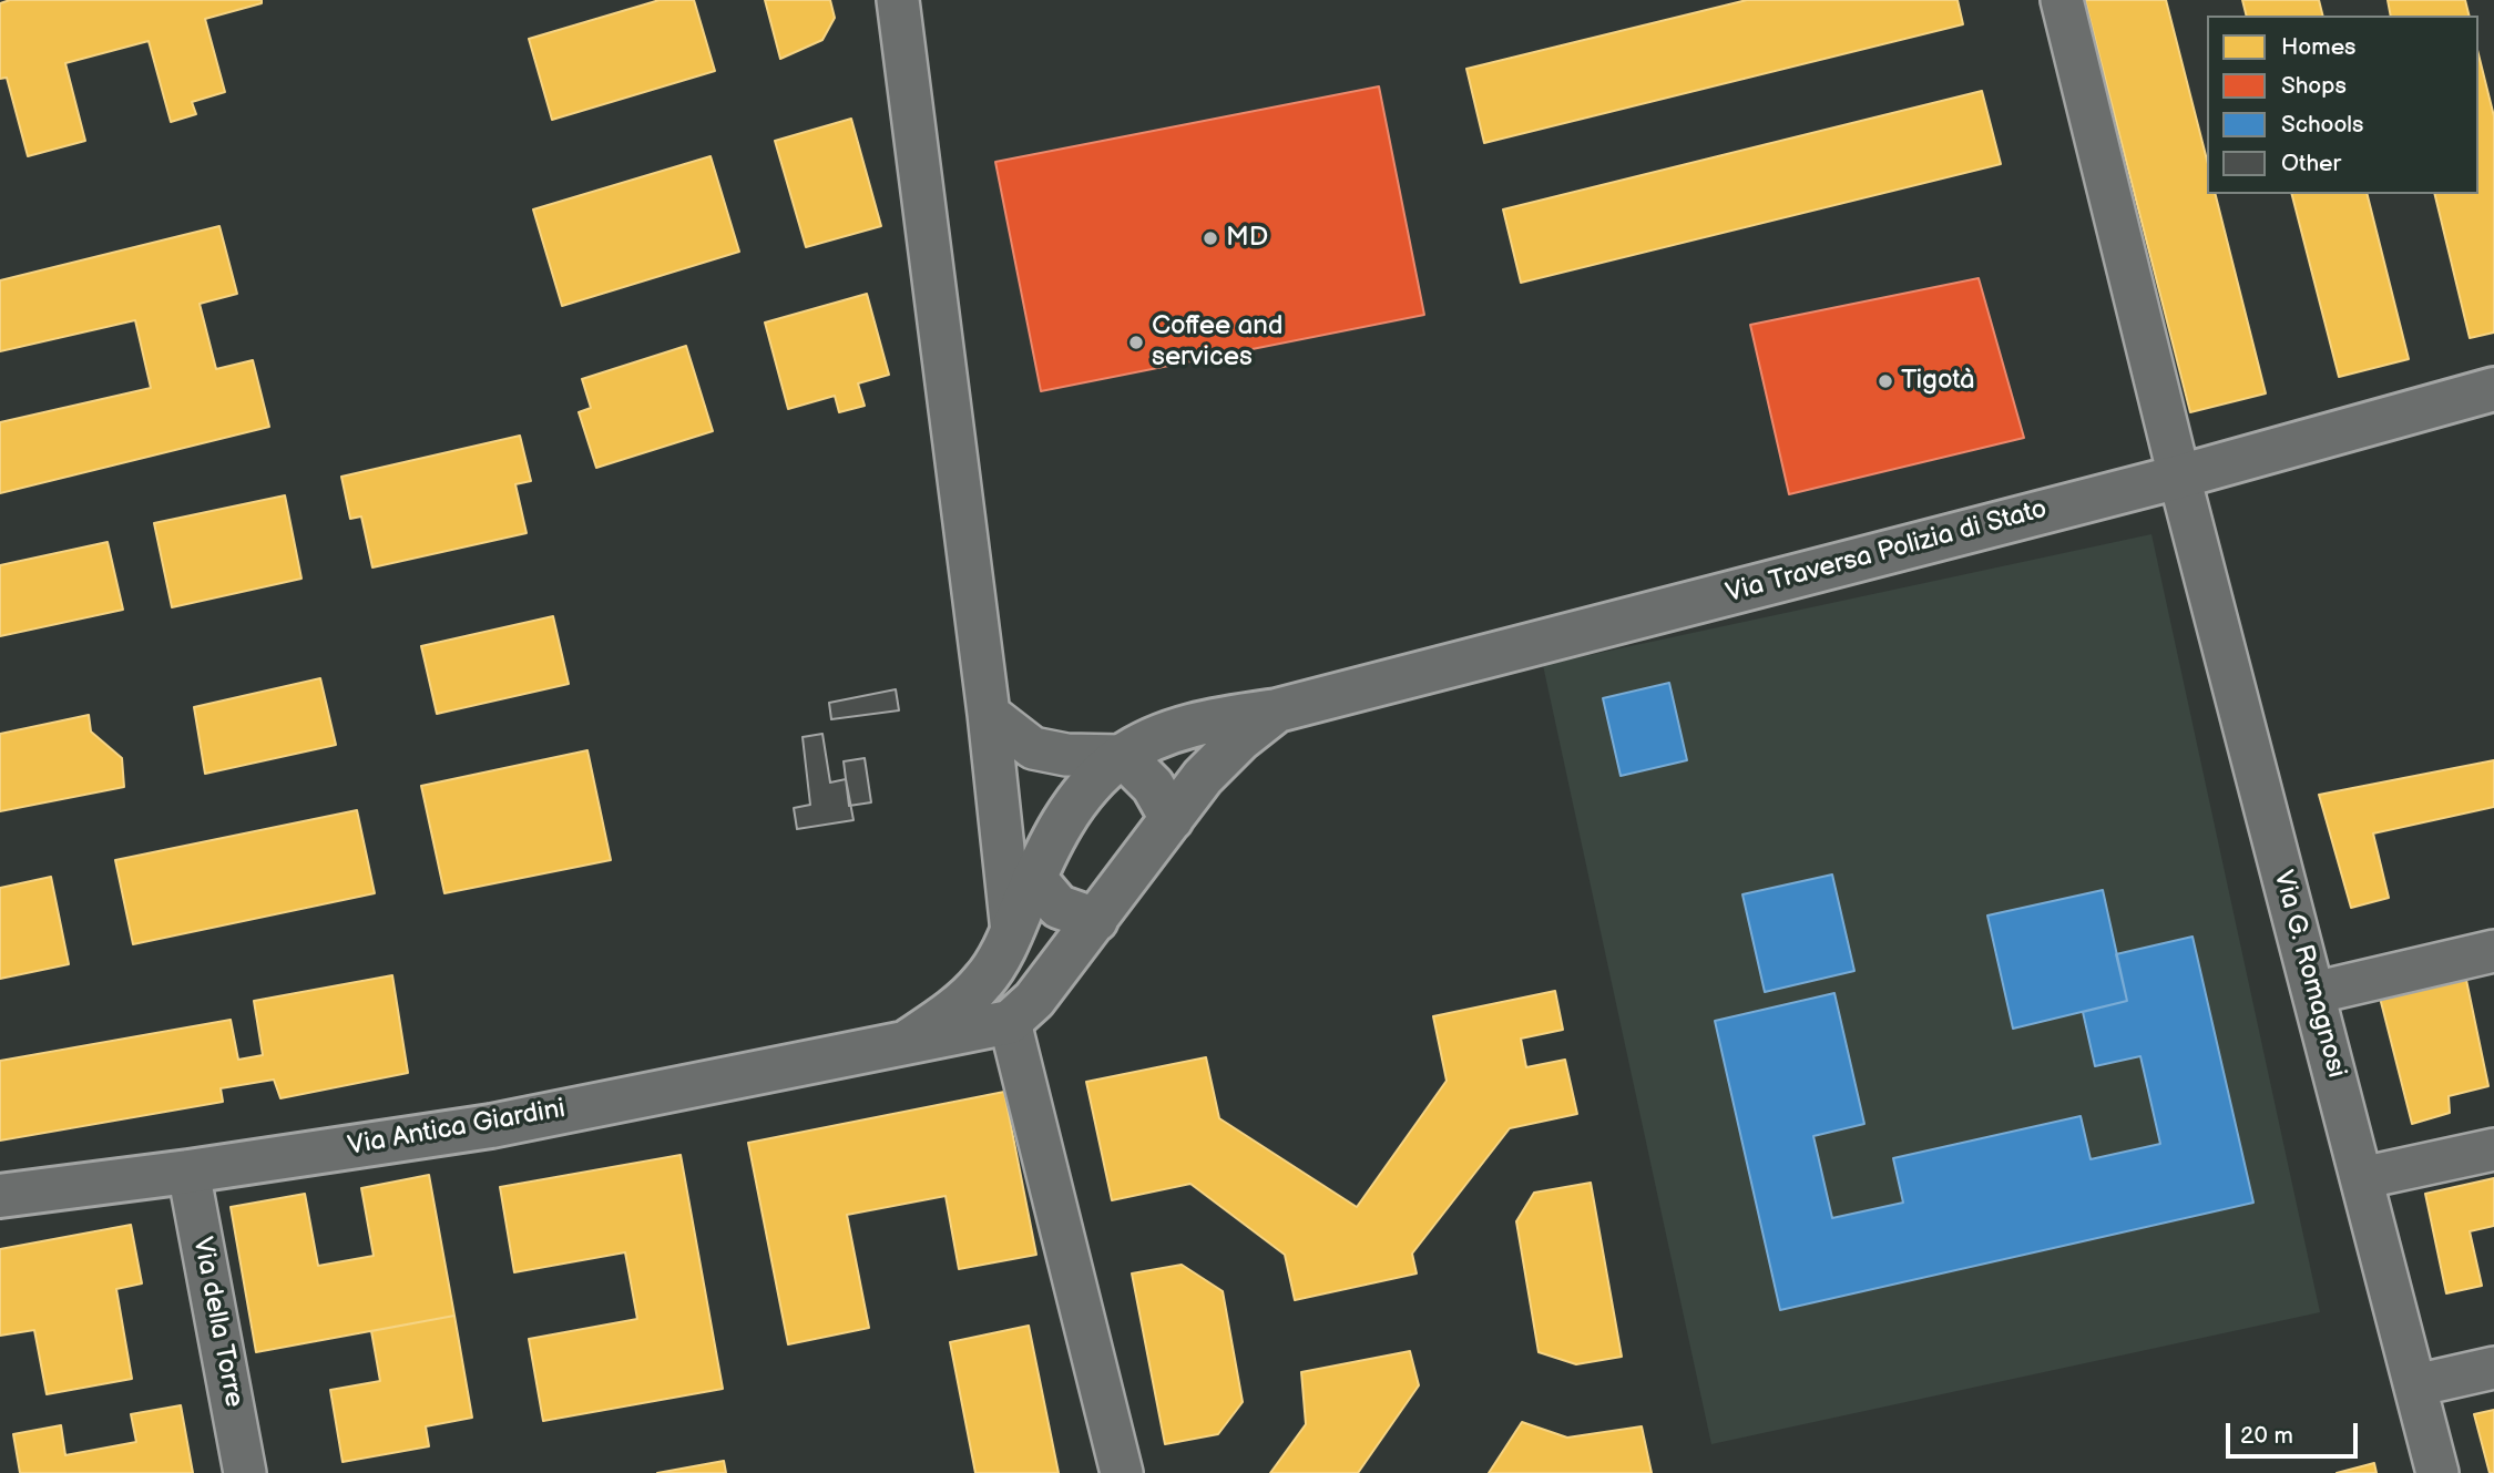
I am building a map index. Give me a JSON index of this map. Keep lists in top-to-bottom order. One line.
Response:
{"streets":{"street":["Via Traversa Polizia di Stato","Via G. Romagnosi","Via Antica Giardini","Via della Torre"]},"crossings":[["Via Traversa Polizia di Stato","Via G. Romagnosi"],["Via Traversa Polizia di Stato","Via Antica Giardini"],["Via Antica Giardini","Via della Torre"]],"places":["MD","Coffee and services","Tigotà"],"legend":["Homes","Shops","Schools","Other"],"scale_bar":"20 m"}
